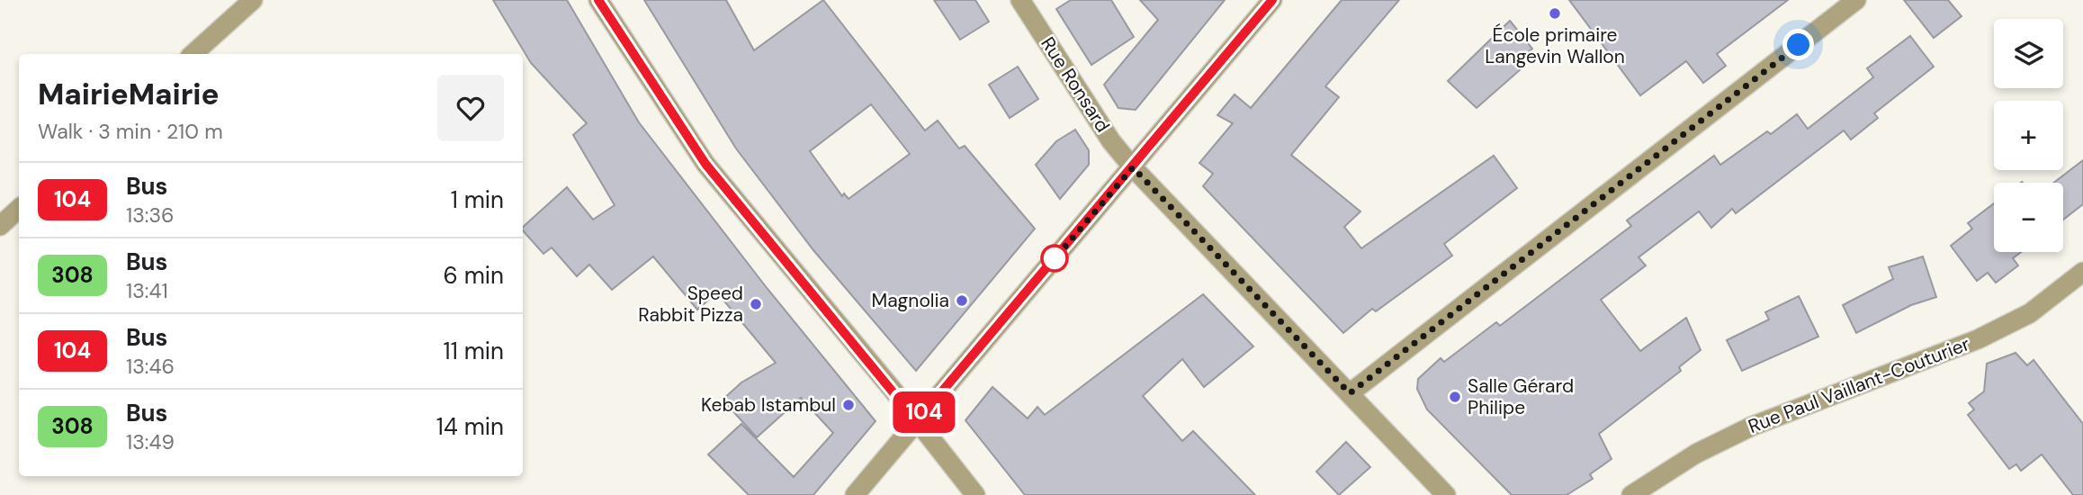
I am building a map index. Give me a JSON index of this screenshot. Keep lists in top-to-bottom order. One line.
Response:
{"streets":{"street":["Rue Ronsard","Rue Paul Vaillant-Couturier"]},"places":["École primaire Langevin Wallon","Magnolia","Speed Rabbit Pizza","Salle Gérard Philipe","Kebab Istambul"],"lines":["bus line 104"],"page":{"on_map":"104","map_buttons":["+","−"],"heading":["MairieMairie","Walk · 3 min · 210 m"],"list":[{"mark":"104","name":"Bus","note":"13:36","value":"1 min"},{"mark":"308","name":"Bus","note":"13:41","value":"6 min"},{"mark":"104","name":"Bus","note":"13:46","value":"11 min"},{"mark":"308","name":"Bus","note":"13:49","value":"14 min"}]}}
